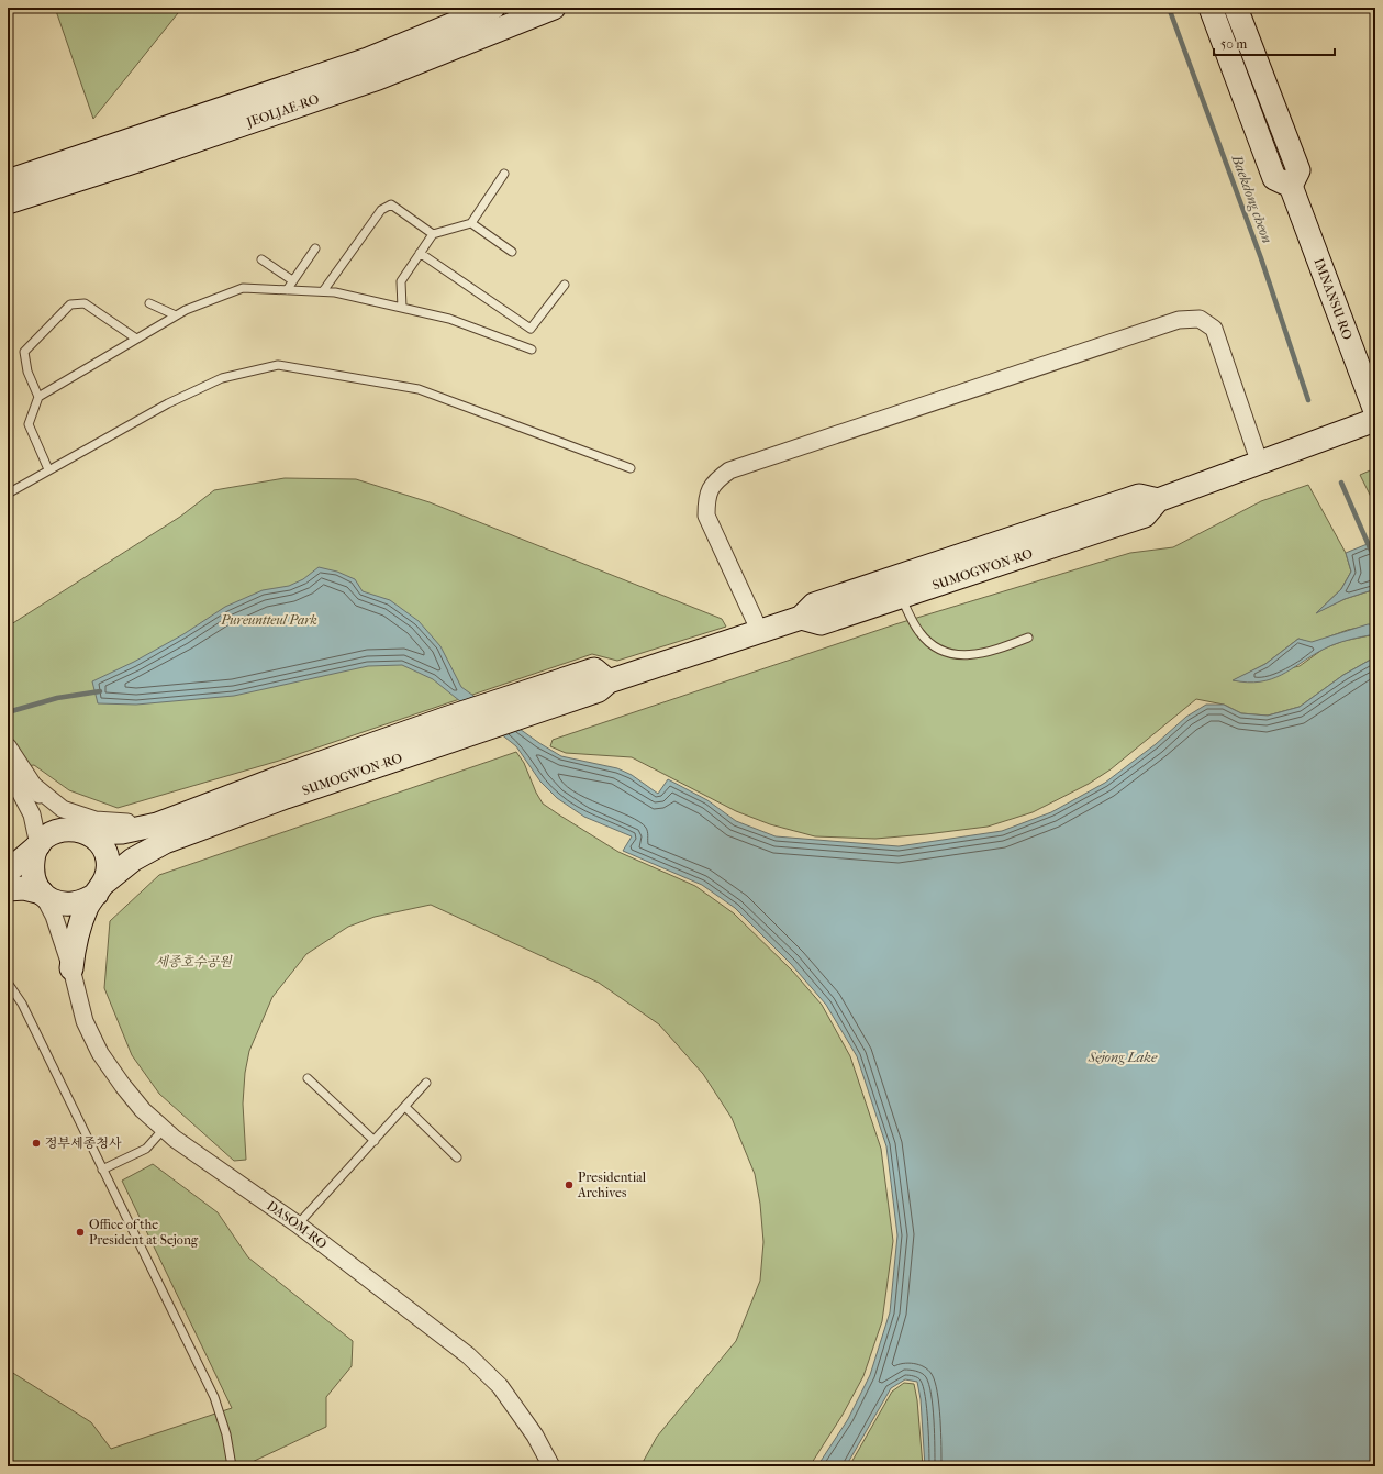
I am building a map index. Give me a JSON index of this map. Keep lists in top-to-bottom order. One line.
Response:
{"streets":{"street":["JEOLJAE-RO","IMNANSU-RO","SUMOGWON-RO","DASOM-RO"]},"crossings":[["SUMOGWON-RO","DASOM-RO"]],"water":["Baekdong cheon","Sejong Lake"],"parks":["Pureuntteul Park","세종호수공원"],"places":["정부세종청사","Presidential Archives","Office of the President at Sejong"],"scale_bar":"50 m"}
